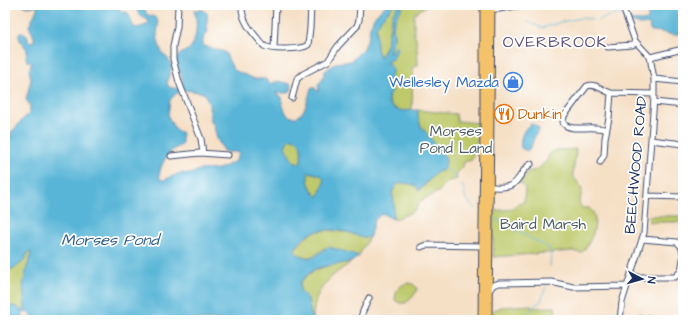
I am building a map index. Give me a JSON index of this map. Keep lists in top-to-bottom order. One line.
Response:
{"streets":{"street":["BEECHWOOD ROAD"]},"districts":["OVERBROOK"],"water":["Morses Pond"],"parks":["Morses Pond Land","Baird Marsh"],"places":{"shop":["Wellesley Mazda"],"restaurant":["Dunkin'"]},"north":"right"}
